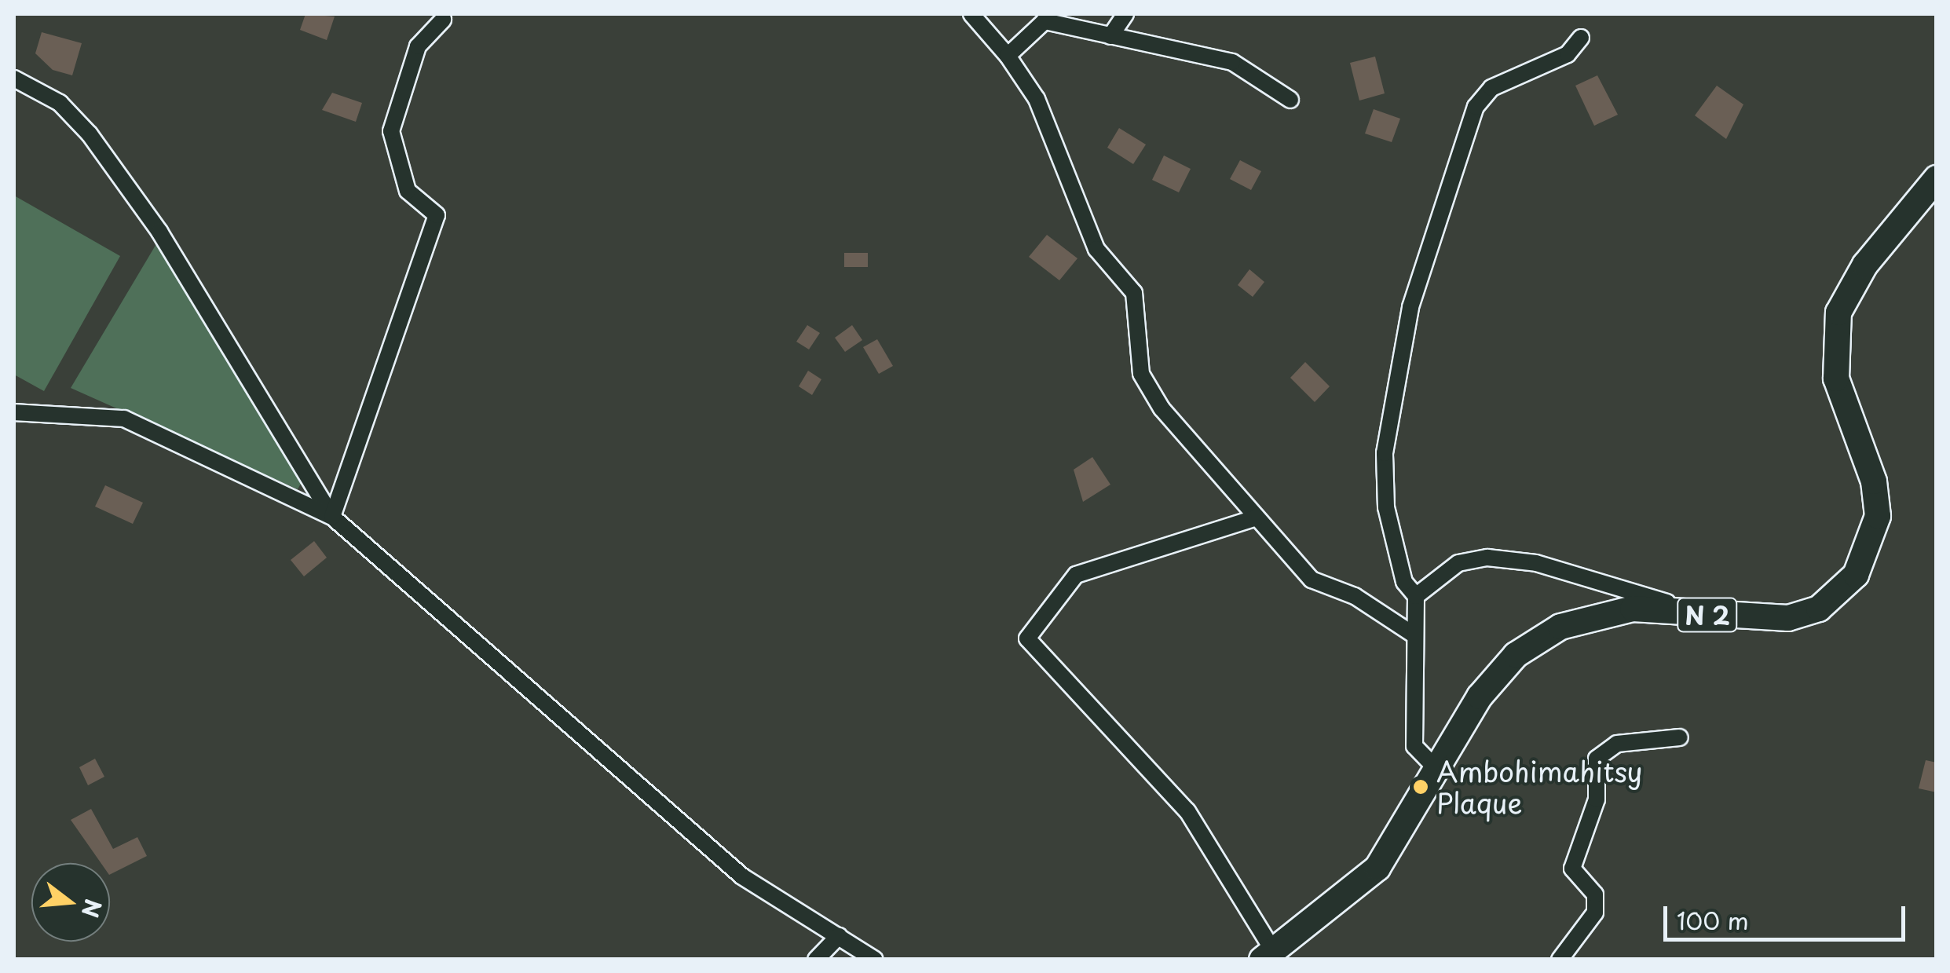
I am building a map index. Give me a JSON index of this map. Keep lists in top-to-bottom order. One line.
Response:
{"streets":{"main road":["N 2"]},"places":["Ambohimahitsy Plaque"],"scale_bar":"100 m","north":"right"}
